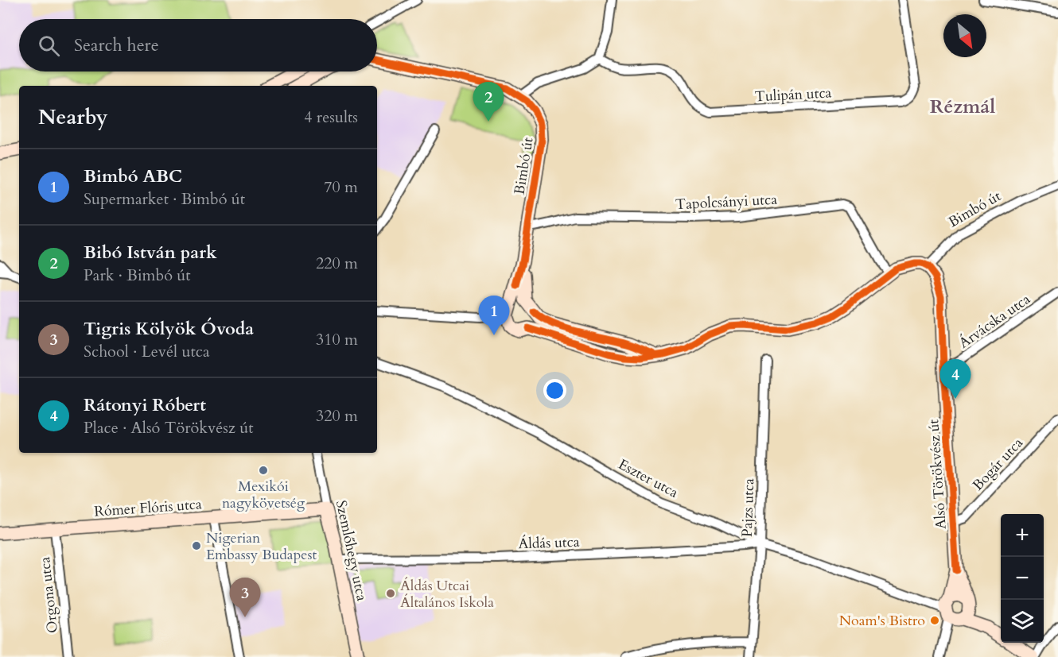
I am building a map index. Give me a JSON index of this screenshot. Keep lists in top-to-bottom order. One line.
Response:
{"streets":{"street":["Tulipán utca","Bimbó út","Tapolcsányi utca","Árvácska utca","Bogár utca","Alsó Törökvész út","Eszter utca","Rómer Flóris utca","Pajzs utca","Áldás utca","Szemlőhegy utca","Orgona utca"]},"crossings":[["Bimbó út","Tapolcsányi utca"],["Bimbó út","Alsó Törökvész út"],["Árvácska utca","Alsó Törökvész út"],["Bogár utca","Alsó Törökvész út"],["Alsó Törökvész út","Eszter utca"],["Eszter utca","Pajzs utca"],["Eszter utca","Áldás utca"],["Rómer Flóris utca","Szemlőhegy utca"],["Rómer Flóris utca","Orgona utca"],["Pajzs utca","Áldás utca"],["Áldás utca","Szemlőhegy utca"]],"districts":["Rézmál"],"places":["Mexikói nagykövetség","Nigerian Embassy Budapest","Áldás Utcai Általános Iskola","Noam's Bistro"],"north":"bottom right","page":{"search":"Search here","pins":["2","1","4","3"],"heading":["Nearby","4 results"],"list":[{"mark":"1","name":"Bimbó ABC","note":"Supermarket · Bimbó út","value":"70 m"},{"mark":"2","name":"Bibó István park","note":"Park · Bimbó út","value":"220 m"},{"mark":"3","name":"Tigris Kölyök Óvoda","note":"School · Levél utca","value":"310 m"},{"mark":"4","name":"Rátonyi Róbert","note":"Place · Alsó Törökvész út","value":"320 m"}],"map_buttons":["+","−"]}}
